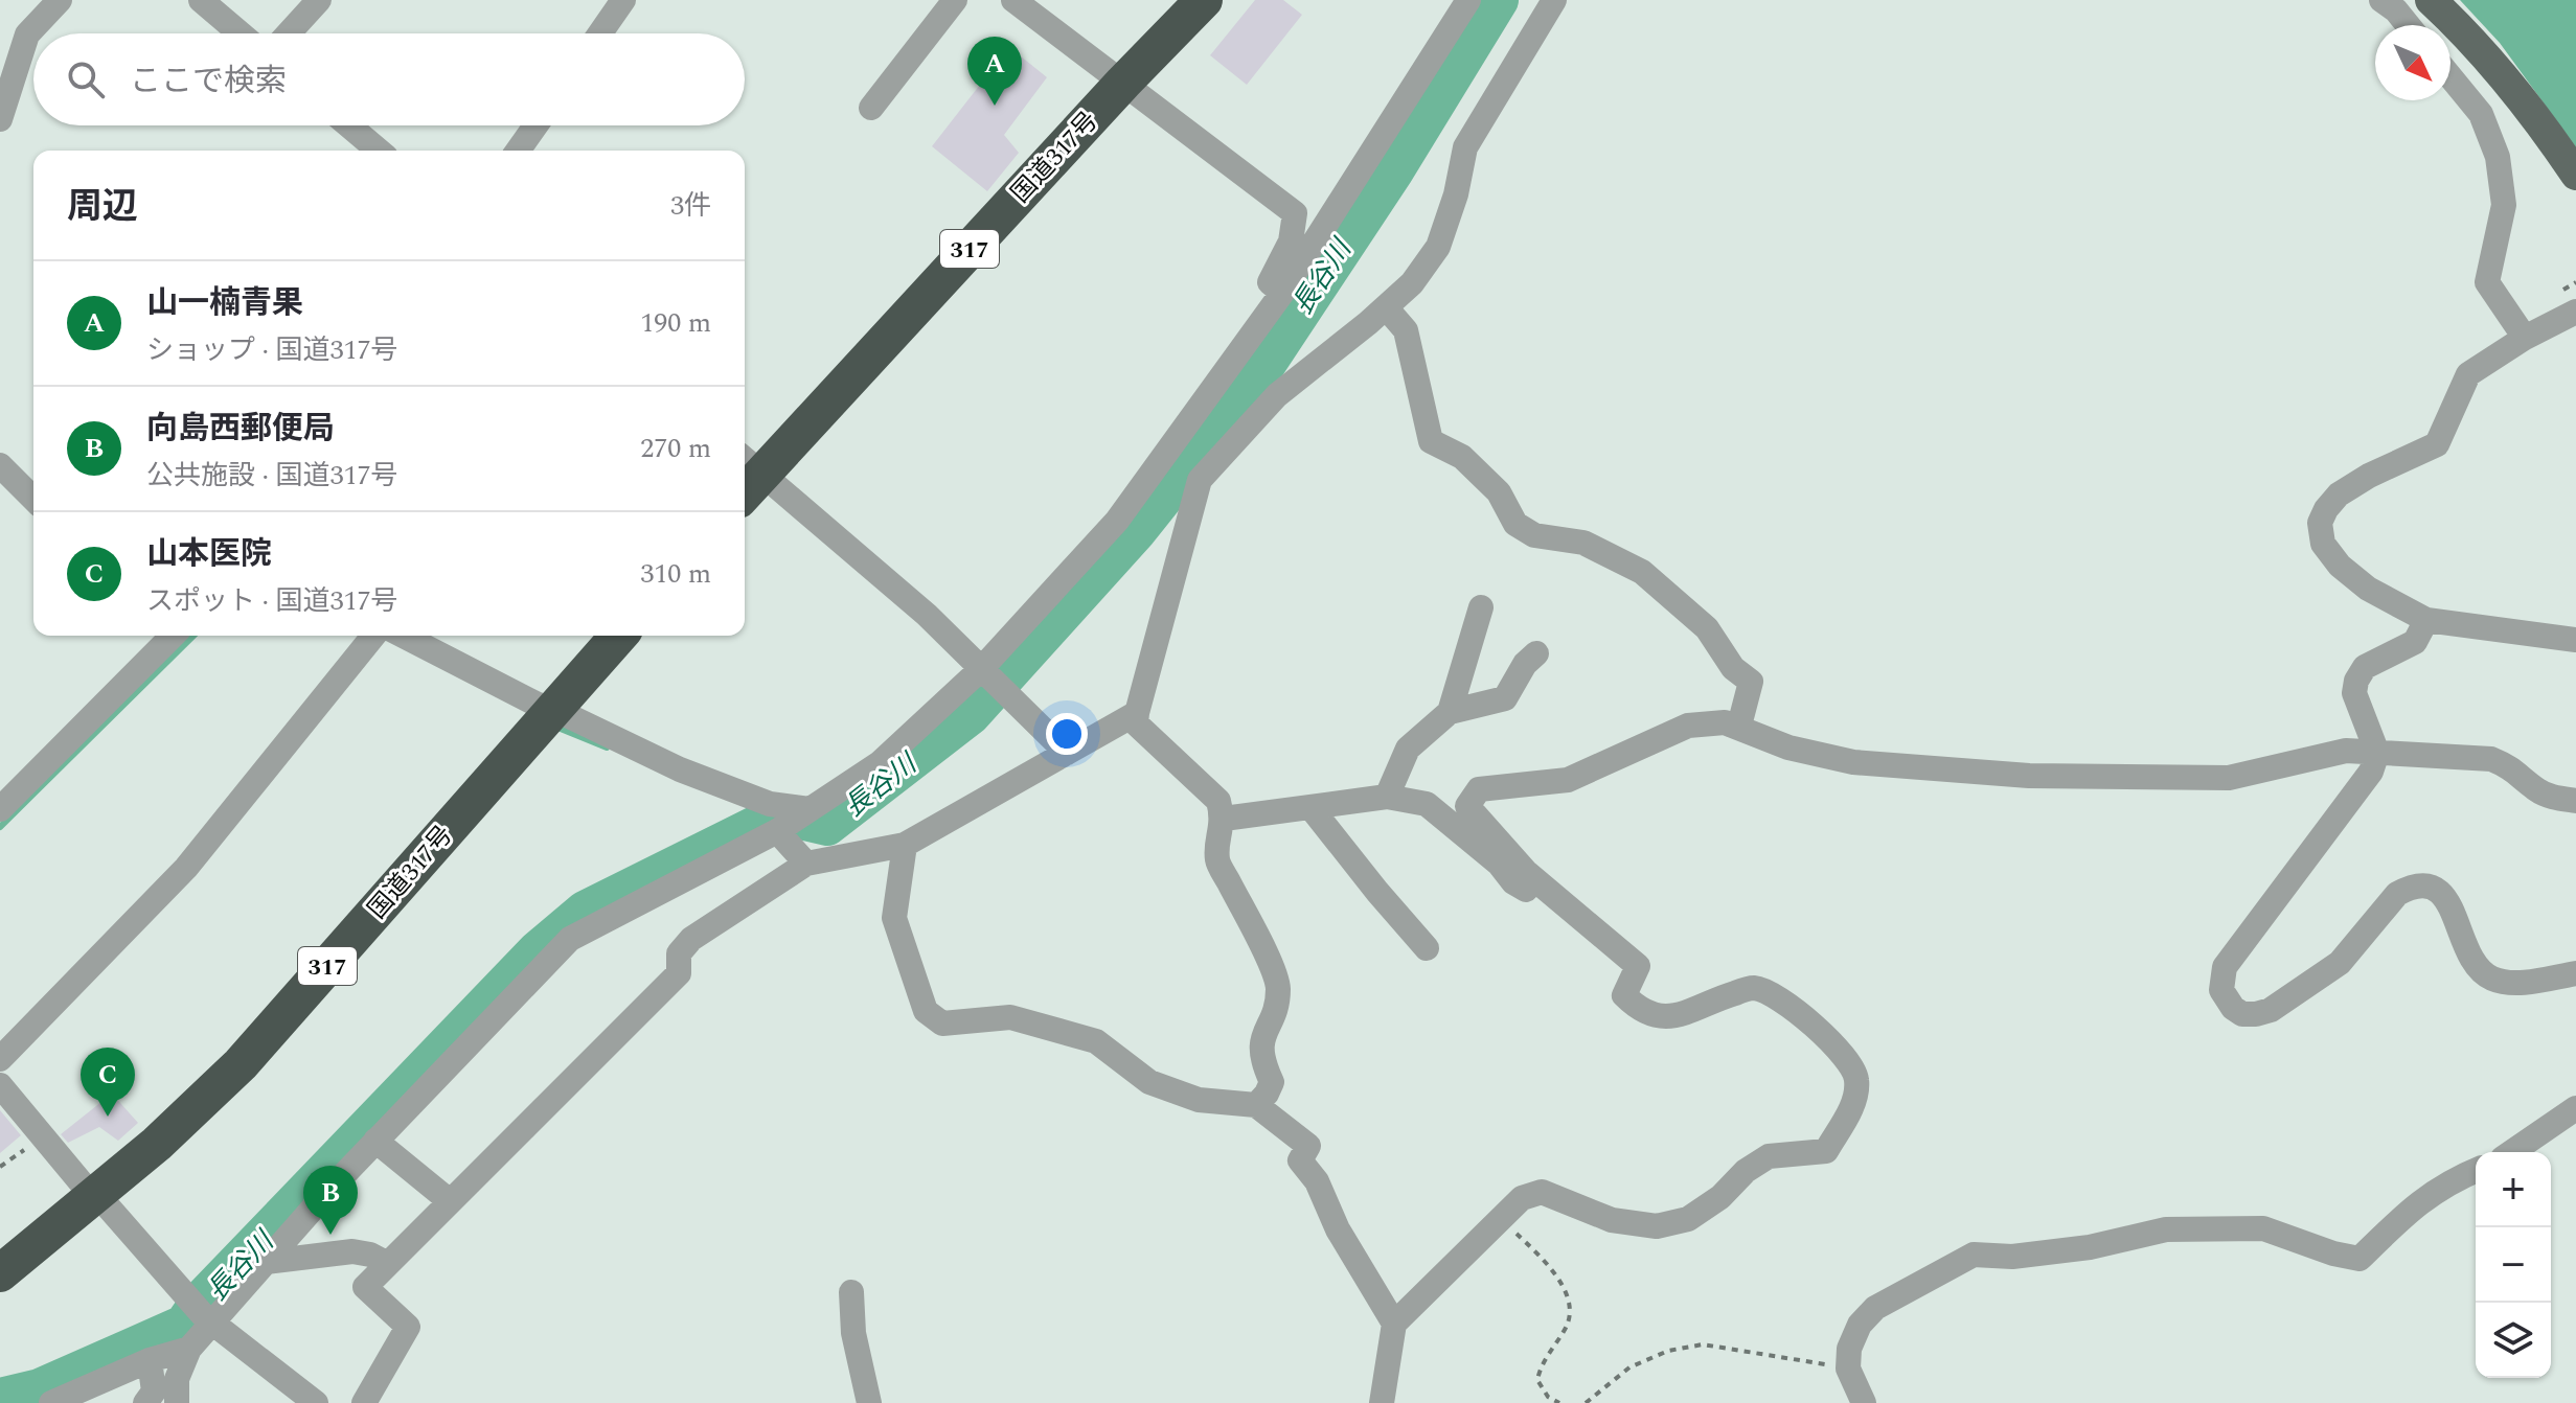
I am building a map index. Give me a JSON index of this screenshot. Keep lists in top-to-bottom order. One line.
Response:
{"streets":{"highway":["国道317号","317"]},"water":["長谷川"],"north":"bottom right","page":{"search":"ここで検索","pins":["A","C","B"],"heading":["周辺","3件"],"list":[{"mark":"A","name":"山一楠青果","note":"ショップ · 国道317号","value":"190 m"},{"mark":"B","name":"向島西郵便局","note":"公共施設 · 国道317号","value":"270 m"},{"mark":"C","name":"山本医院","note":"スポット · 国道317号","value":"310 m"}],"map_buttons":["+","−"]}}
